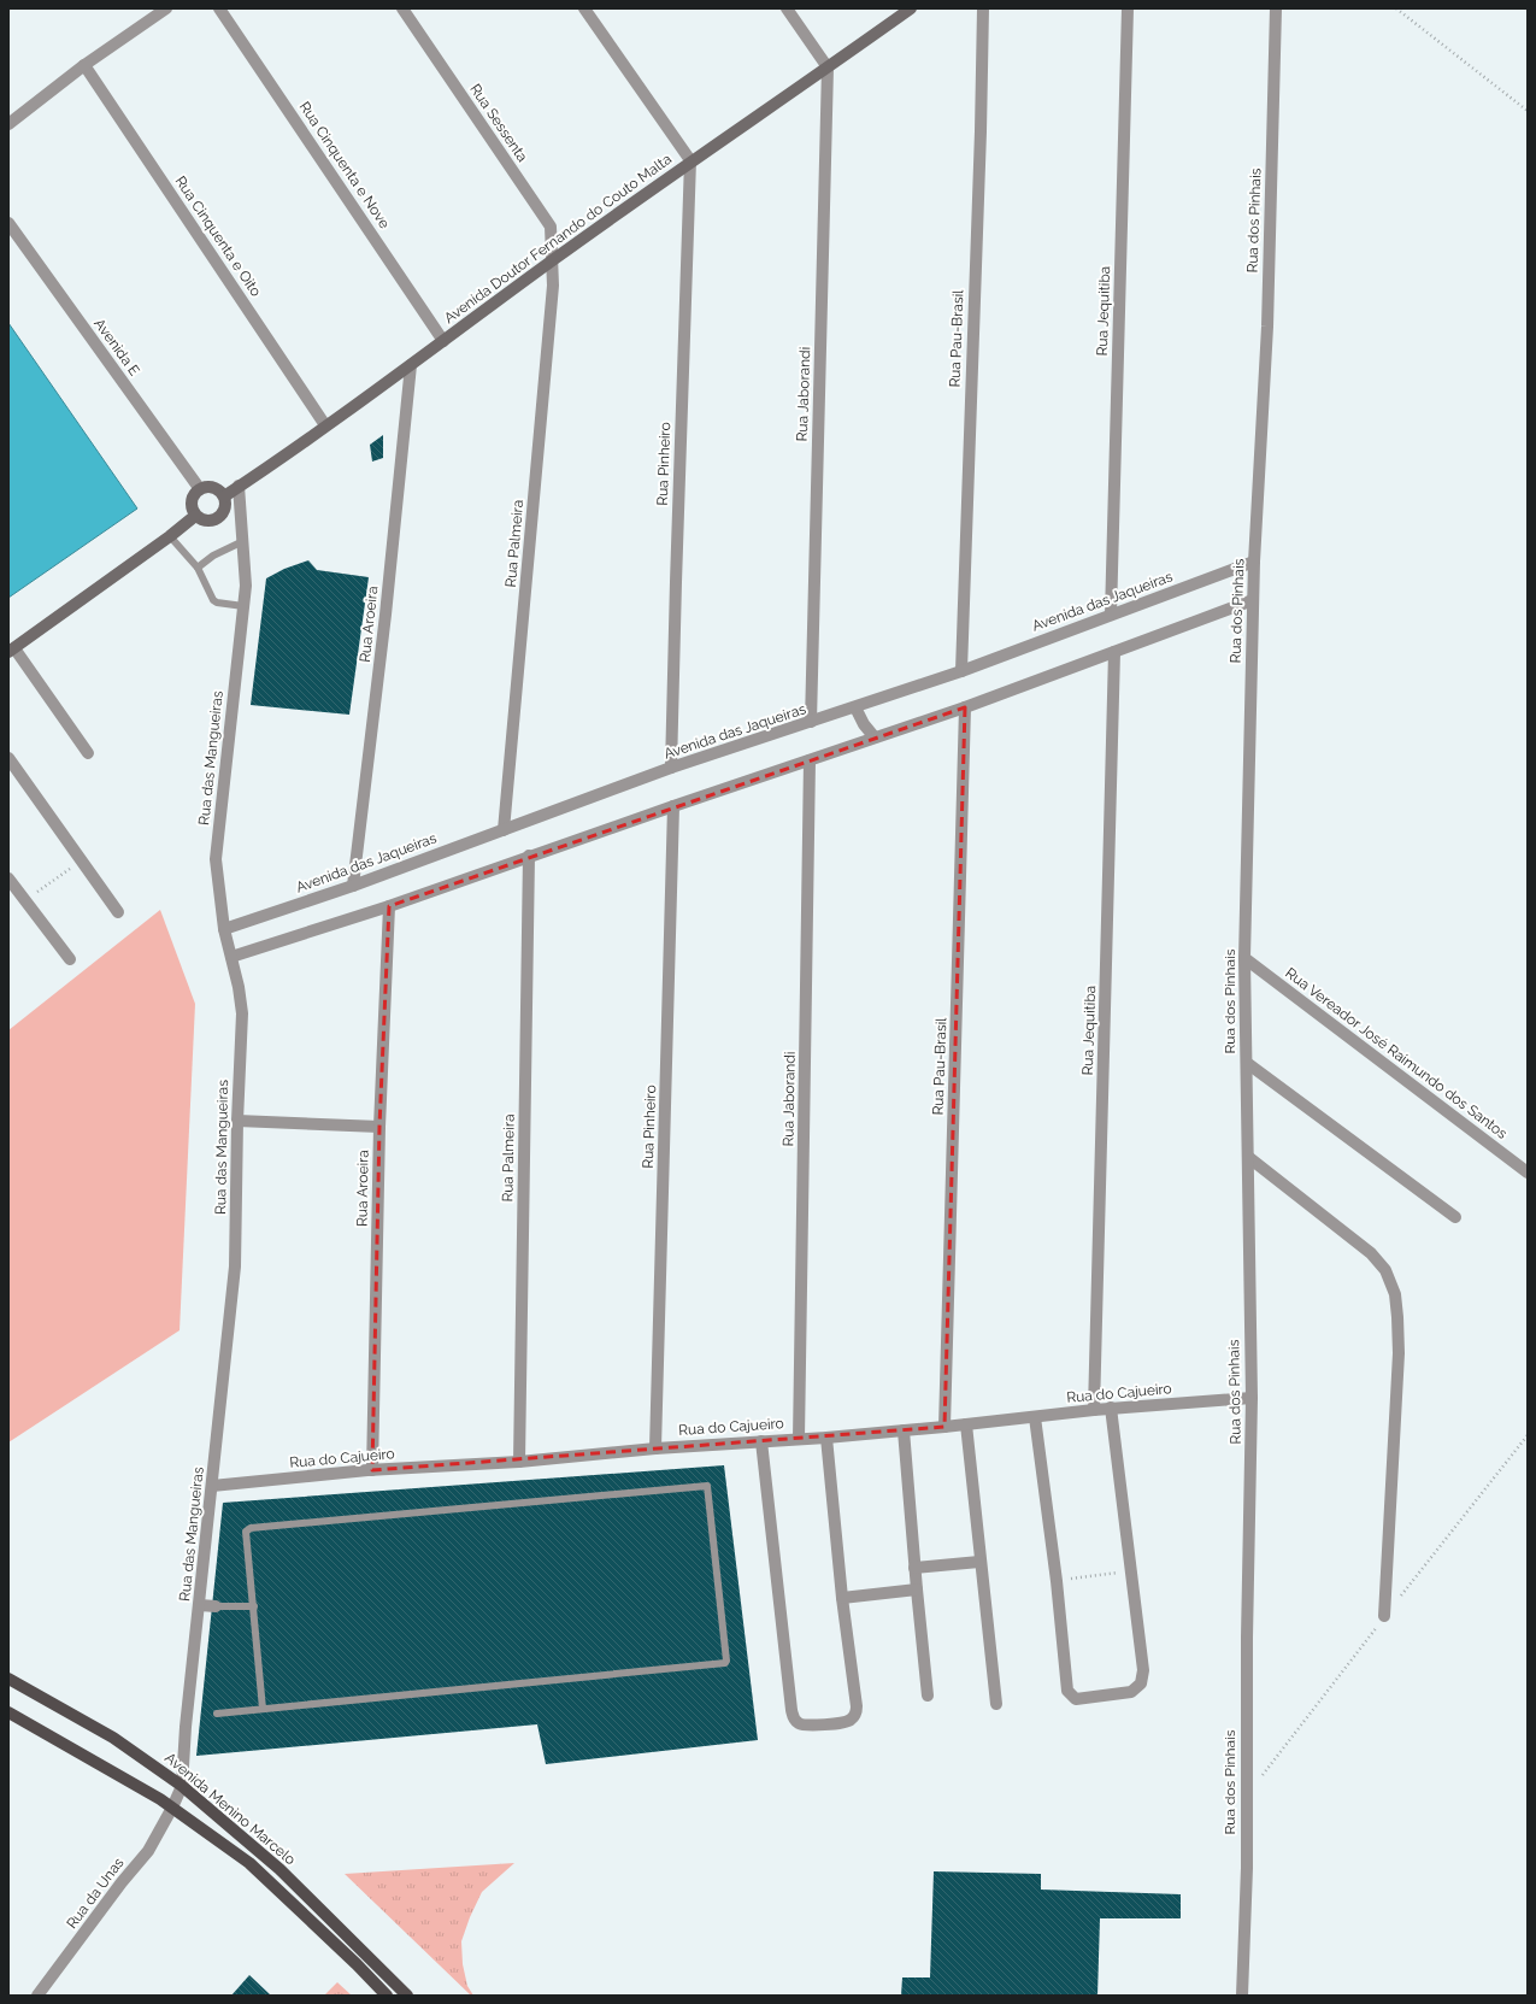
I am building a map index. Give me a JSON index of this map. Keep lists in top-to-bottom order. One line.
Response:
{"streets":{"main road":["Avenida Menino Marcelo"],"street":["Rua Sessenta","Rua Cinquenta e Nove","Rua dos Pinhais","Rua Cinquenta e Oito","Avenida Doutor Fernando do Couto Malta","Rua Jequitiba","Rua Pau-Brasil","Avenida E","Rua Jaborandi","Rua Pinheiro","Rua Palmeira","Avenida das Jaqueiras","Rua Aroeira","Rua das Mangueiras","Rua Vereador José Raimundo dos Santos","Rua do Cajueiro","Rua da Unas"]},"crossings":[["Rua Sessenta","Avenida Doutor Fernando do Couto Malta"],["Rua Sessenta","Rua Palmeira"],["Rua Cinquenta e Nove","Avenida Doutor Fernando do Couto Malta"],["Rua dos Pinhais","Avenida das Jaqueiras"],["Rua dos Pinhais","Rua Vereador José Raimundo dos Santos"],["Rua dos Pinhais","Rua do Cajueiro"],["Rua Cinquenta e Oito","Avenida Doutor Fernando do Couto Malta"],["Avenida Doutor Fernando do Couto Malta","Avenida E"],["Avenida Doutor Fernando do Couto Malta","Rua Jaborandi"],["Avenida Doutor Fernando do Couto Malta","Rua Pinheiro"],["Avenida Doutor Fernando do Couto Malta","Rua Palmeira"],["Avenida Doutor Fernando do Couto Malta","Rua Aroeira"],["Avenida Doutor Fernando do Couto Malta","Rua das Mangueiras"],["Rua Jequitiba","Avenida das Jaqueiras"],["Rua Jequitiba","Rua do Cajueiro"],["Rua Pau-Brasil","Avenida das Jaqueiras"],["Rua Pau-Brasil","Rua do Cajueiro"],["Rua Jaborandi","Avenida das Jaqueiras"],["Rua Jaborandi","Rua do Cajueiro"],["Rua Pinheiro","Avenida das Jaqueiras"],["Rua Pinheiro","Rua do Cajueiro"],["Rua Palmeira","Avenida das Jaqueiras"],["Rua Palmeira","Rua do Cajueiro"],["Avenida das Jaqueiras","Rua Aroeira"],["Avenida das Jaqueiras","Rua das Mangueiras"],["Rua Aroeira","Rua do Cajueiro"],["Rua das Mangueiras","Rua do Cajueiro"],["Rua das Mangueiras","Avenida Menino Marcelo"],["Rua das Mangueiras","Rua da Unas"],["Avenida Menino Marcelo","Rua da Unas"]]}
